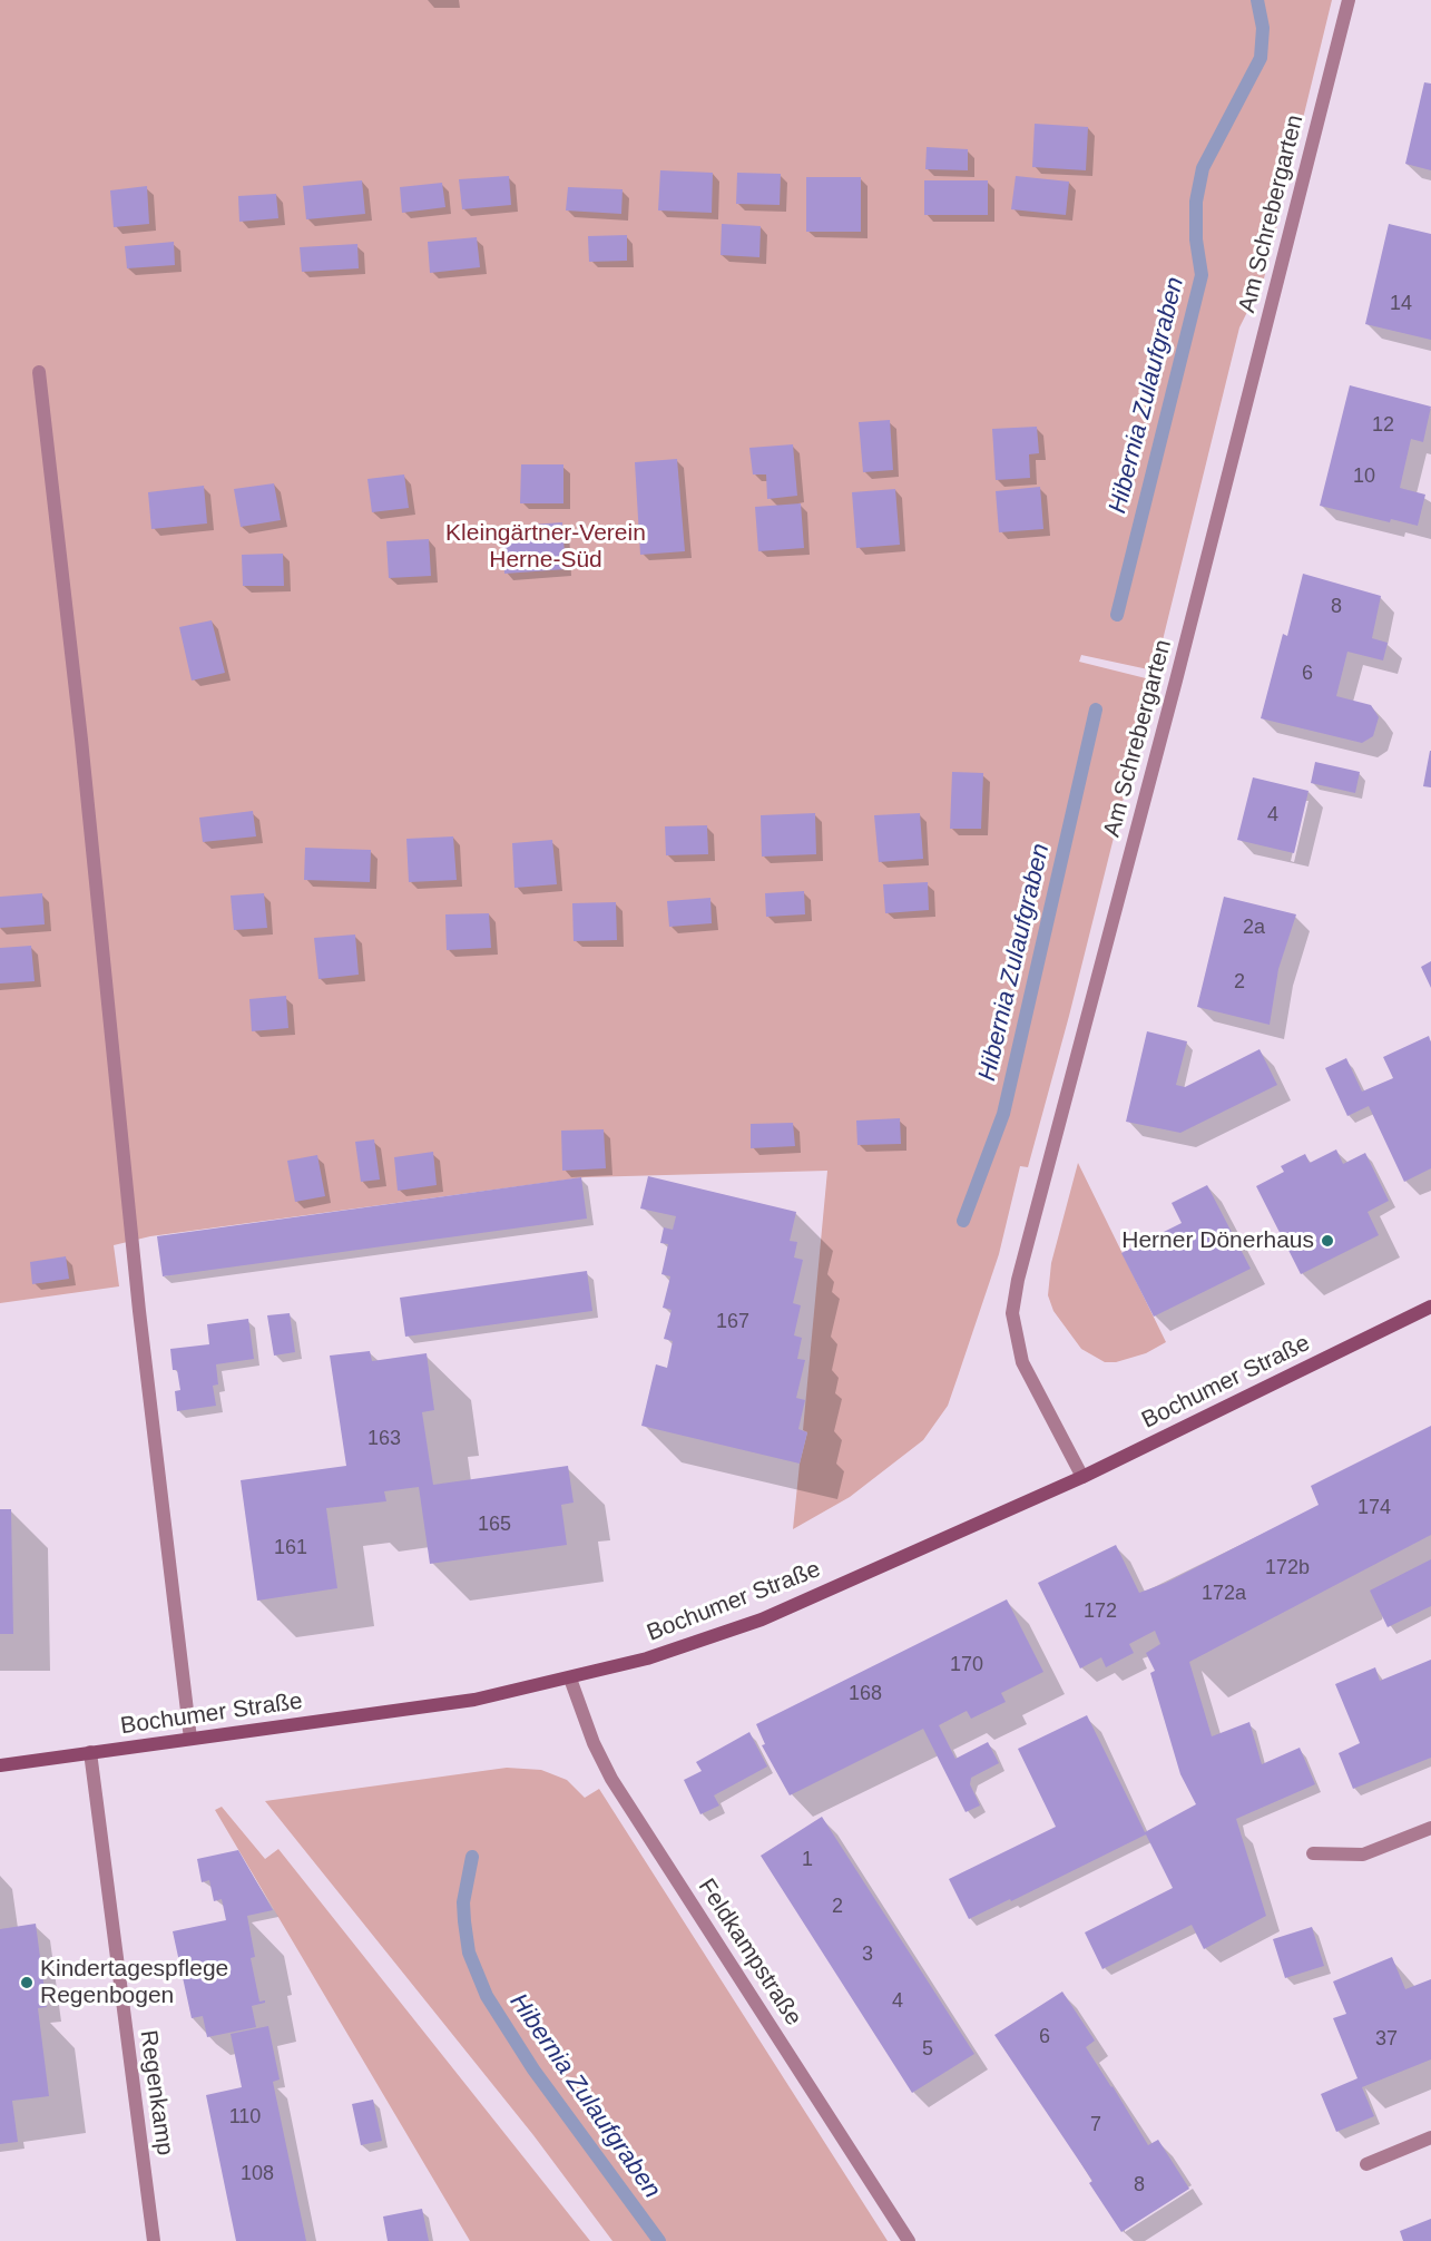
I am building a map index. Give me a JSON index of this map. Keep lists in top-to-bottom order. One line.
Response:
{"streets":{"main road":["Bochumer Straße"],"street":["Am Schrebergarten","Feldkampstraße","Regenkamp"]},"crossings":[["Am Schrebergarten","Bochumer Straße"],["Bochumer Straße","Feldkampstraße"],["Bochumer Straße","Regenkamp"]],"water":["Hibernia Zulaufgraben"],"parks":["Kleingärtner-Verein Herne-Süd"],"places":["Herner Dönerhaus","Kindertagespflege Regenbogen"],"house_numbers":["14","12","10","8","6","4","2a","2","167","163","174","165","161","172b","172a","172","170","168","1","2","3","4","6","37","5","110","7","108","8"]}
